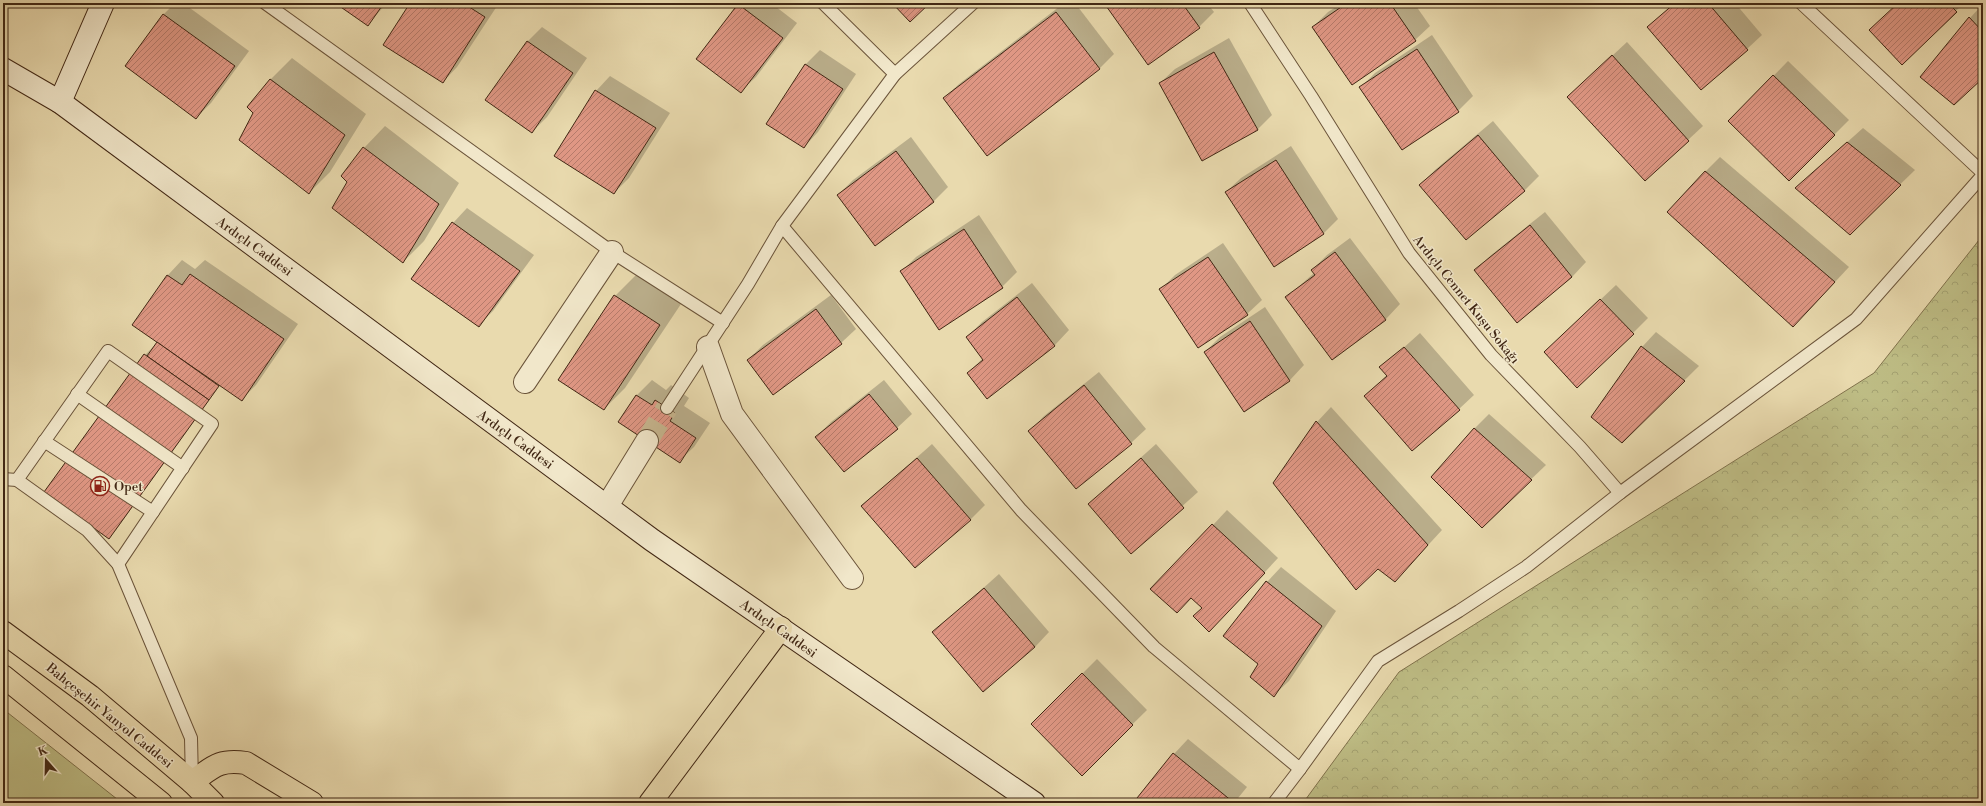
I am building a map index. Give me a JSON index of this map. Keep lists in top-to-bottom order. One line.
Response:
{"streets":{"main road":["Ardıçlı Caddesi","Bahçeşehir Yanyol Caddesi"],"lane":["Ardıçlı Cennet Kuşu Sokağı"]},"places":{"fuel station":["Opet"]},"north":"top"}
